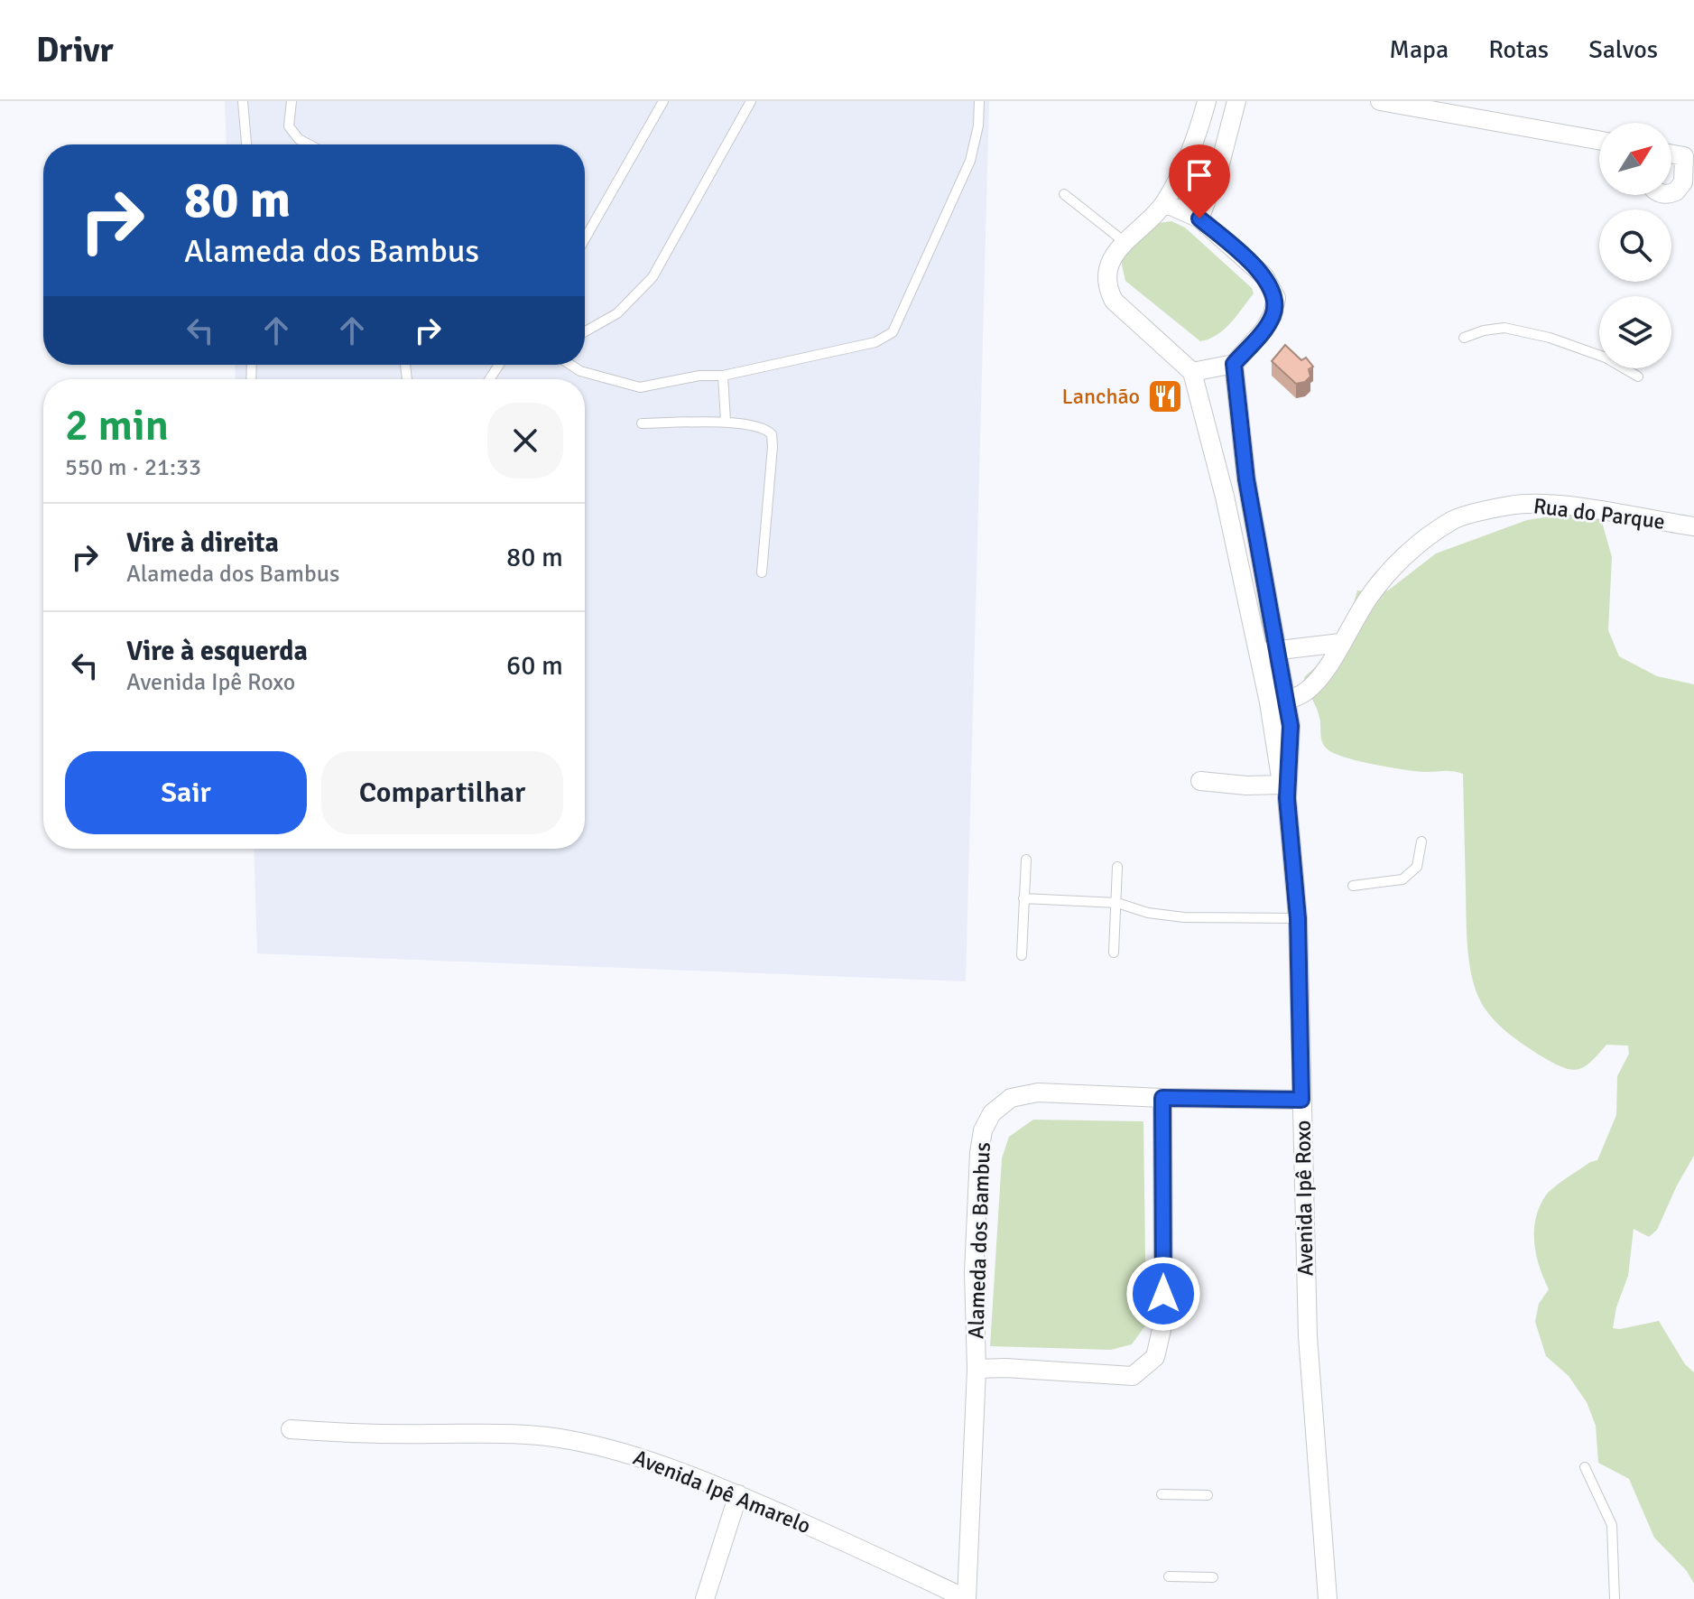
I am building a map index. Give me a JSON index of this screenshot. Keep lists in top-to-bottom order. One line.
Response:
{"streets":{"street":["Rua do Parque","Avenida Ipê Roxo","Alameda dos Bambus","Avenida Ipê Amarelo"]},"crossings":[["Rua do Parque","Avenida Ipê Roxo"],["Avenida Ipê Roxo","Alameda dos Bambus"],["Alameda dos Bambus","Avenida Ipê Amarelo"]],"places":{"restaurant":["Lanchão"]},"north":"top right","page":{"header":"Drivr","nav":["Mapa","Rotas","Salvos"],"turn":["80 m","Alameda dos Bambus"],"heading":["2 min","550 m · 21:33"],"list":[{"name":"Vire à direita","note":"Alameda dos Bambus","value":"80 m"},{"name":"Vire à esquerda","note":"Avenida Ipê Roxo","value":"60 m"}],"buttons":["Sair","Compartilhar"]}}
